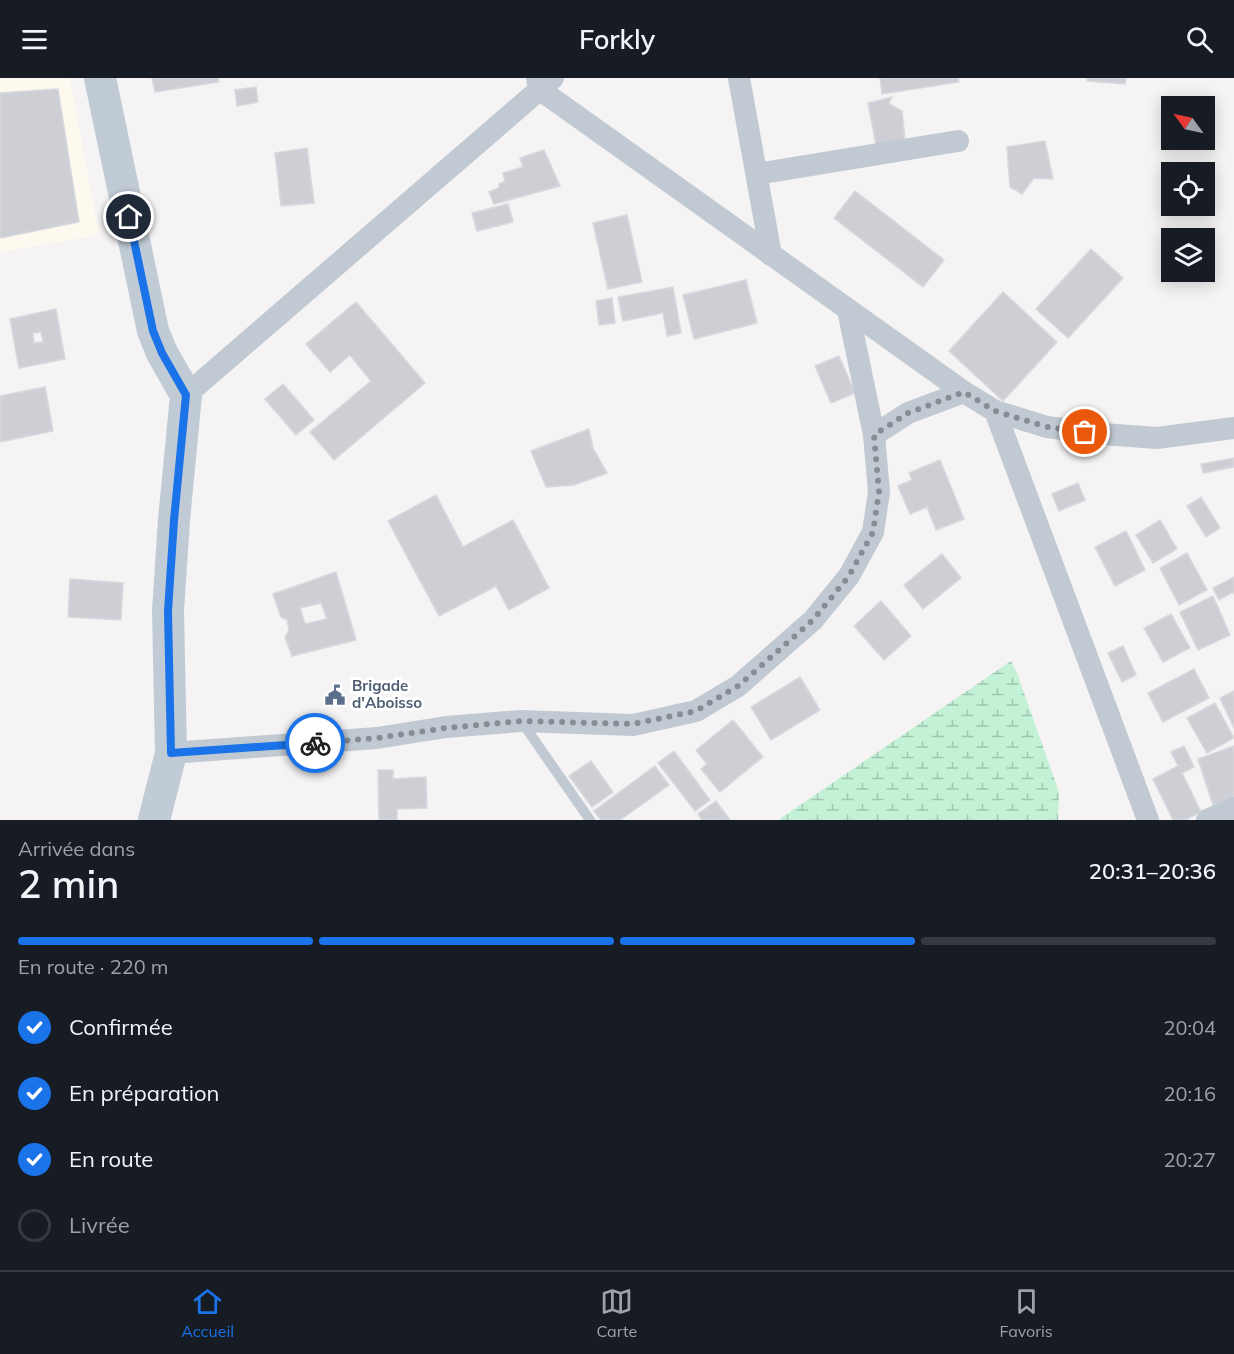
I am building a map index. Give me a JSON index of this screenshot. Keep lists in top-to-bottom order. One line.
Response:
{"places":{"public building":["Brigade d'Aboisso"]},"north":"top left","page":{"header":"Forkly","heading":["2 min","Arrivée dans","20:31–20:36"],"bar":"En route · 220 m","list":[["Confirmée","20:04"],["En préparation","20:16"],["En route","20:27"],"Livrée"],"tabs":["Accueil","Carte","Favoris"]}}
